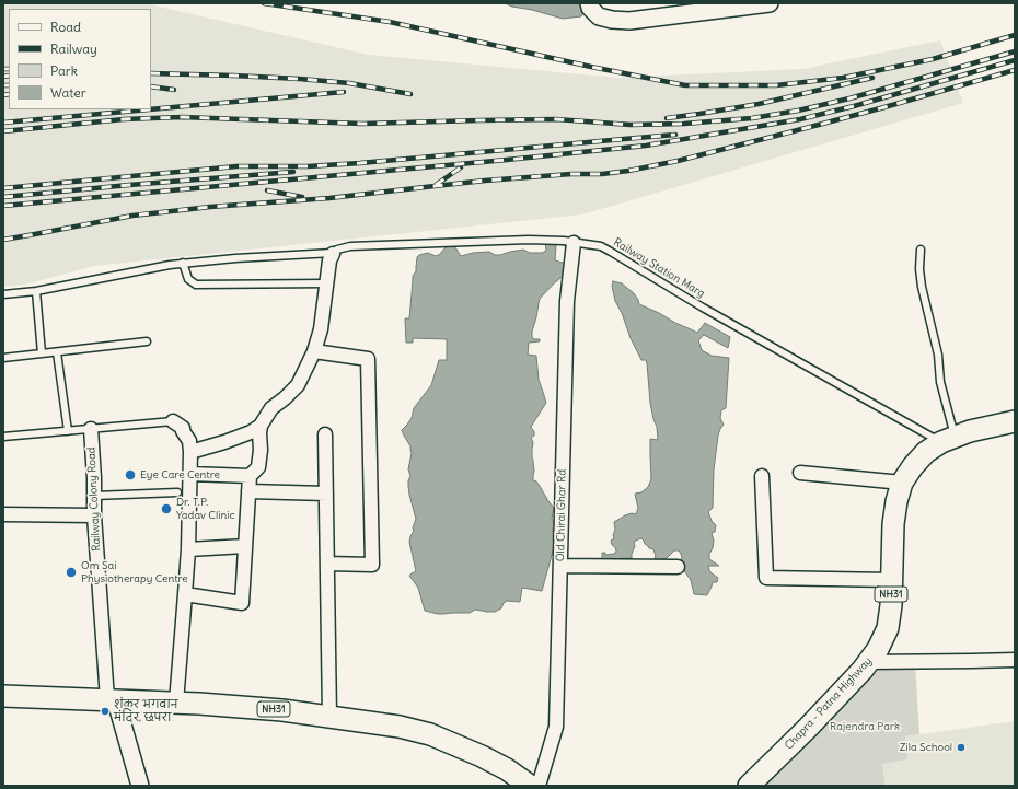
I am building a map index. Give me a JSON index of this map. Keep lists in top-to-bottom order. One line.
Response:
{"streets":{"highway":["NH31","Chapra - Patna Highway"],"street":["Railway Colony Road","Old Chirai Ghar Rd"],"lane":["Railway Station Marg"]},"crossings":[["Railway Station Marg","Old Chirai Ghar Rd"],["Railway Station Marg","Chapra - Patna Highway"],["Railway Colony Road","NH31"]],"parks":["Rajendra Park"],"places":["Eye Care Centre","Dr. T.P. Yadav Clinic","Om Sai Physiotherapy Centre","शंकर भगवान मंदिर, छपरा","Zila School"],"legend":["Road","Railway","Park","Water"]}
